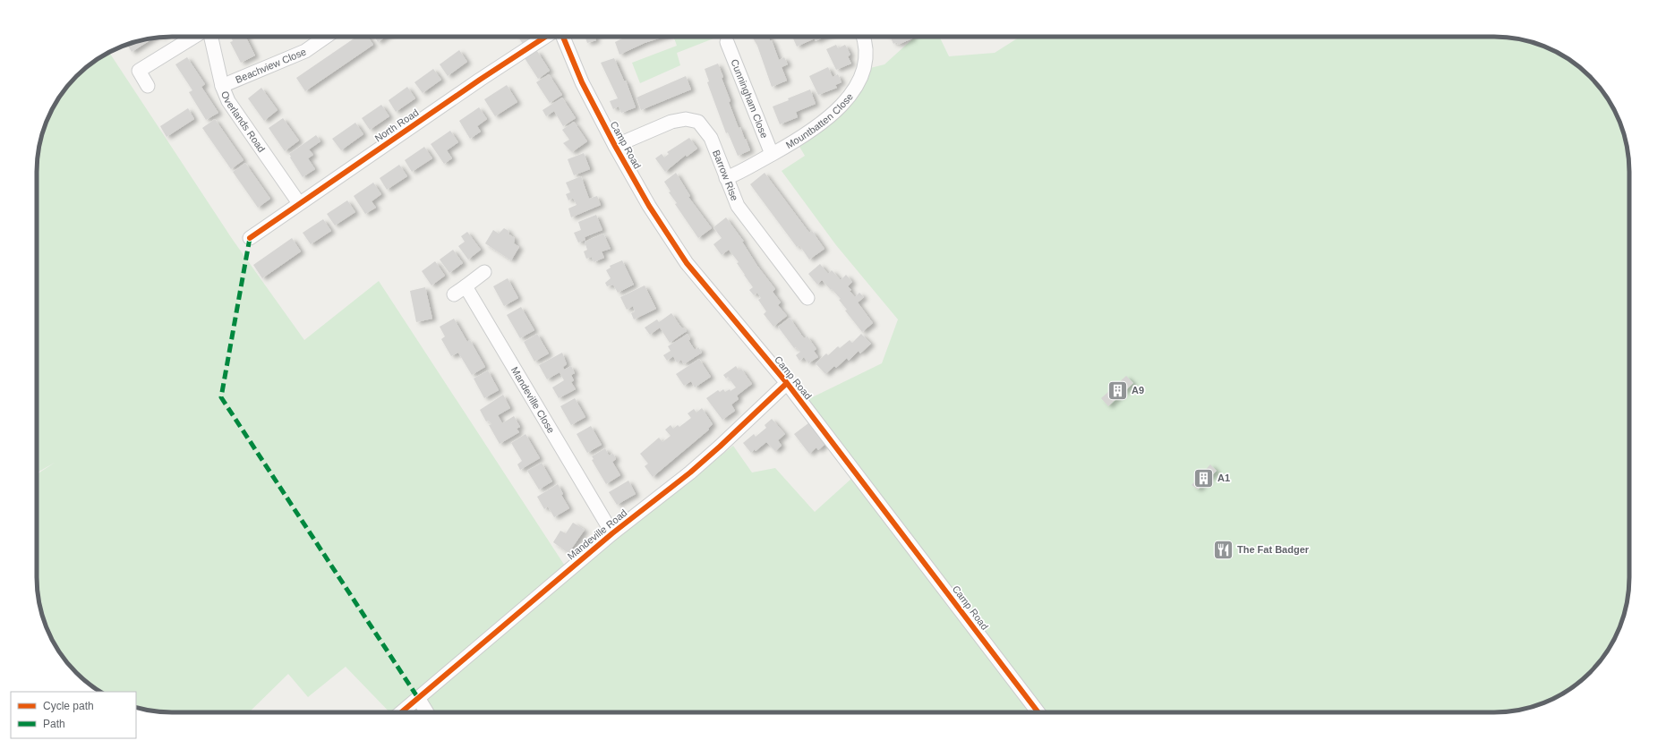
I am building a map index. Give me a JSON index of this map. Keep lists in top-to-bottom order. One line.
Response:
{"streets":{"street":["Beachview Close","Cunningham Close","Mountbatten Close","Overlands Road","North Road","Camp Road","Barrow Rise","Mandeville Close","Mandeville Road"]},"crossings":[["Beachview Close","Overlands Road"],["Cunningham Close","Mountbatten Close"],["Mountbatten Close","Barrow Rise"],["Overlands Road","North Road"],["Camp Road","Barrow Rise"],["Camp Road","Mandeville Road"],["Mandeville Close","Mandeville Road"]],"places":{"building":["A9","A1"],"restaurant":["The Fat Badger"]},"legend":["Cycle path","Path"]}
